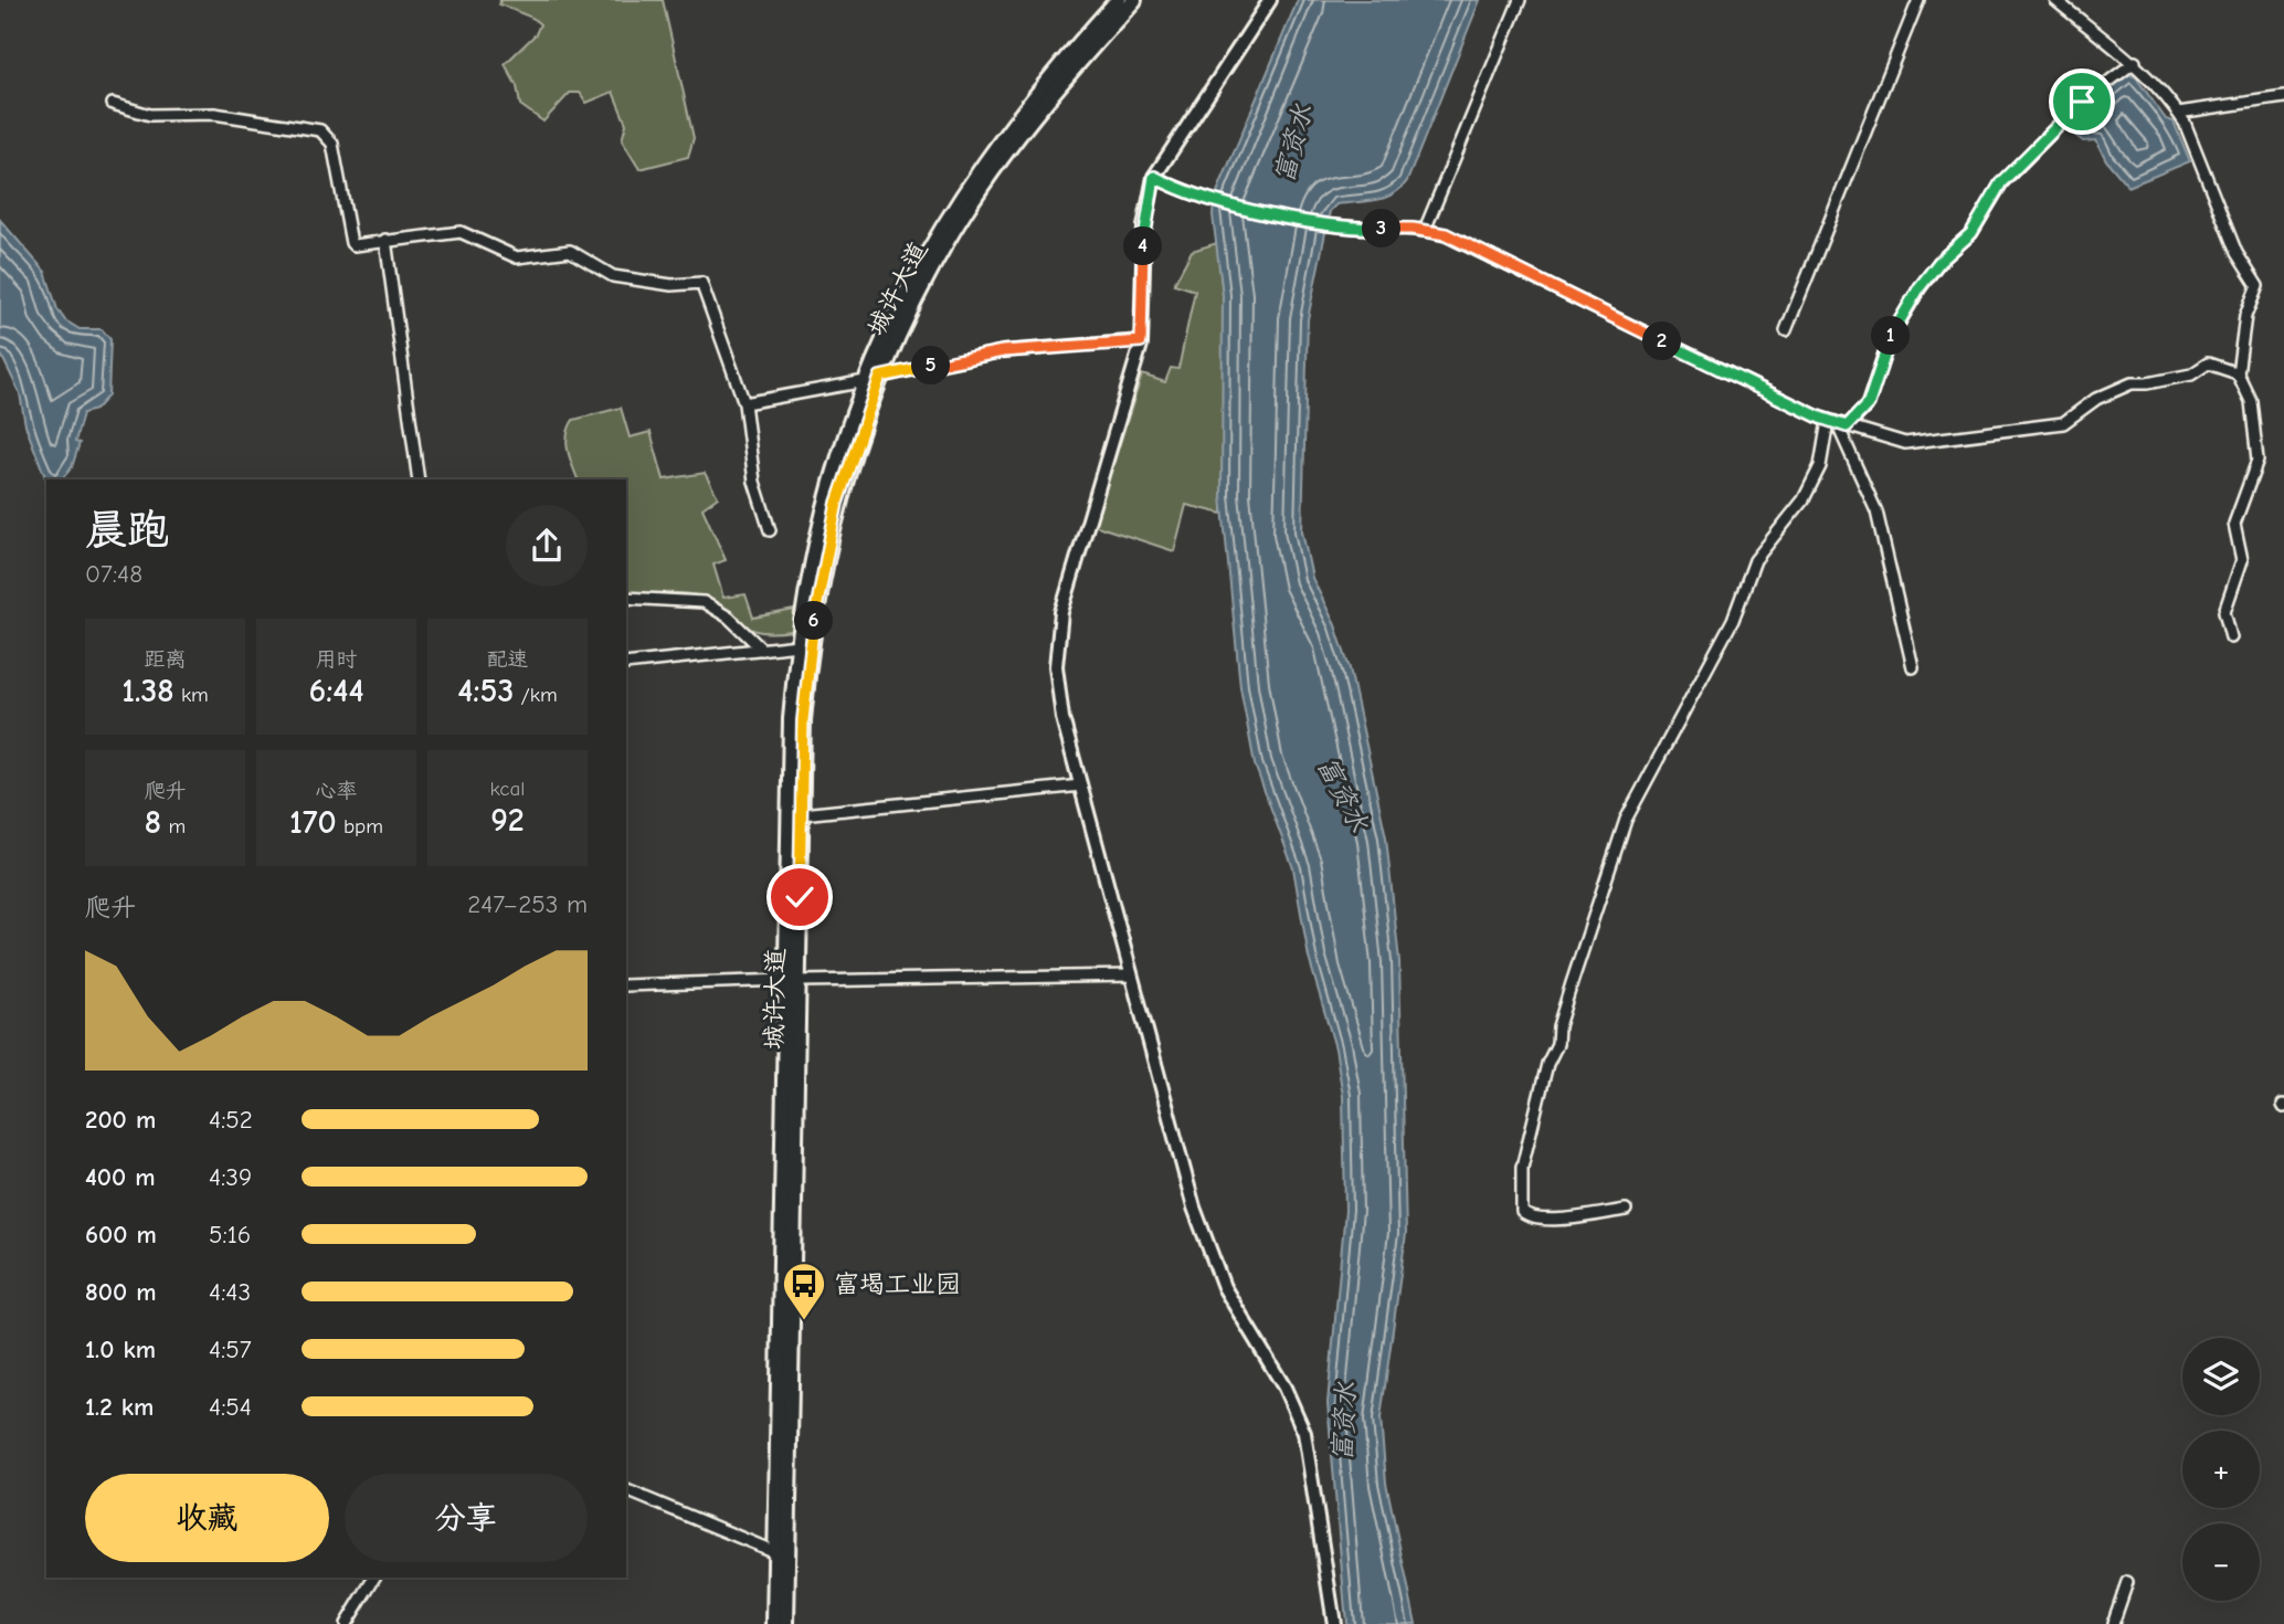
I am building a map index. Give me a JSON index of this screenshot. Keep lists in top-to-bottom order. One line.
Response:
{"streets":{"main road":["城许大道"]},"water":["富资水"],"places":{"bus stop":["富堨工业园"]},"page":{"pins":["3","4","1","2","5","6"],"heading":["晨跑","07:48"],"stats":[["距离","1.38 km"],["用时","6:44"],["配速","4:53 /km"],["爬升","8 m"],["心率","170 bpm"],["kcal","92"]],"chart":["爬升","247–253 m"],"list":[{"name":"200 m","note":"4:52"},{"name":"400 m","note":"4:39"},{"name":"600 m","note":"5:16"},{"name":"800 m","note":"4:43"},{"name":"1.0 km","note":"4:57"},{"name":"1.2 km","note":"4:54"}],"map_buttons":["+","−"],"buttons":["收藏","分享"]}}
